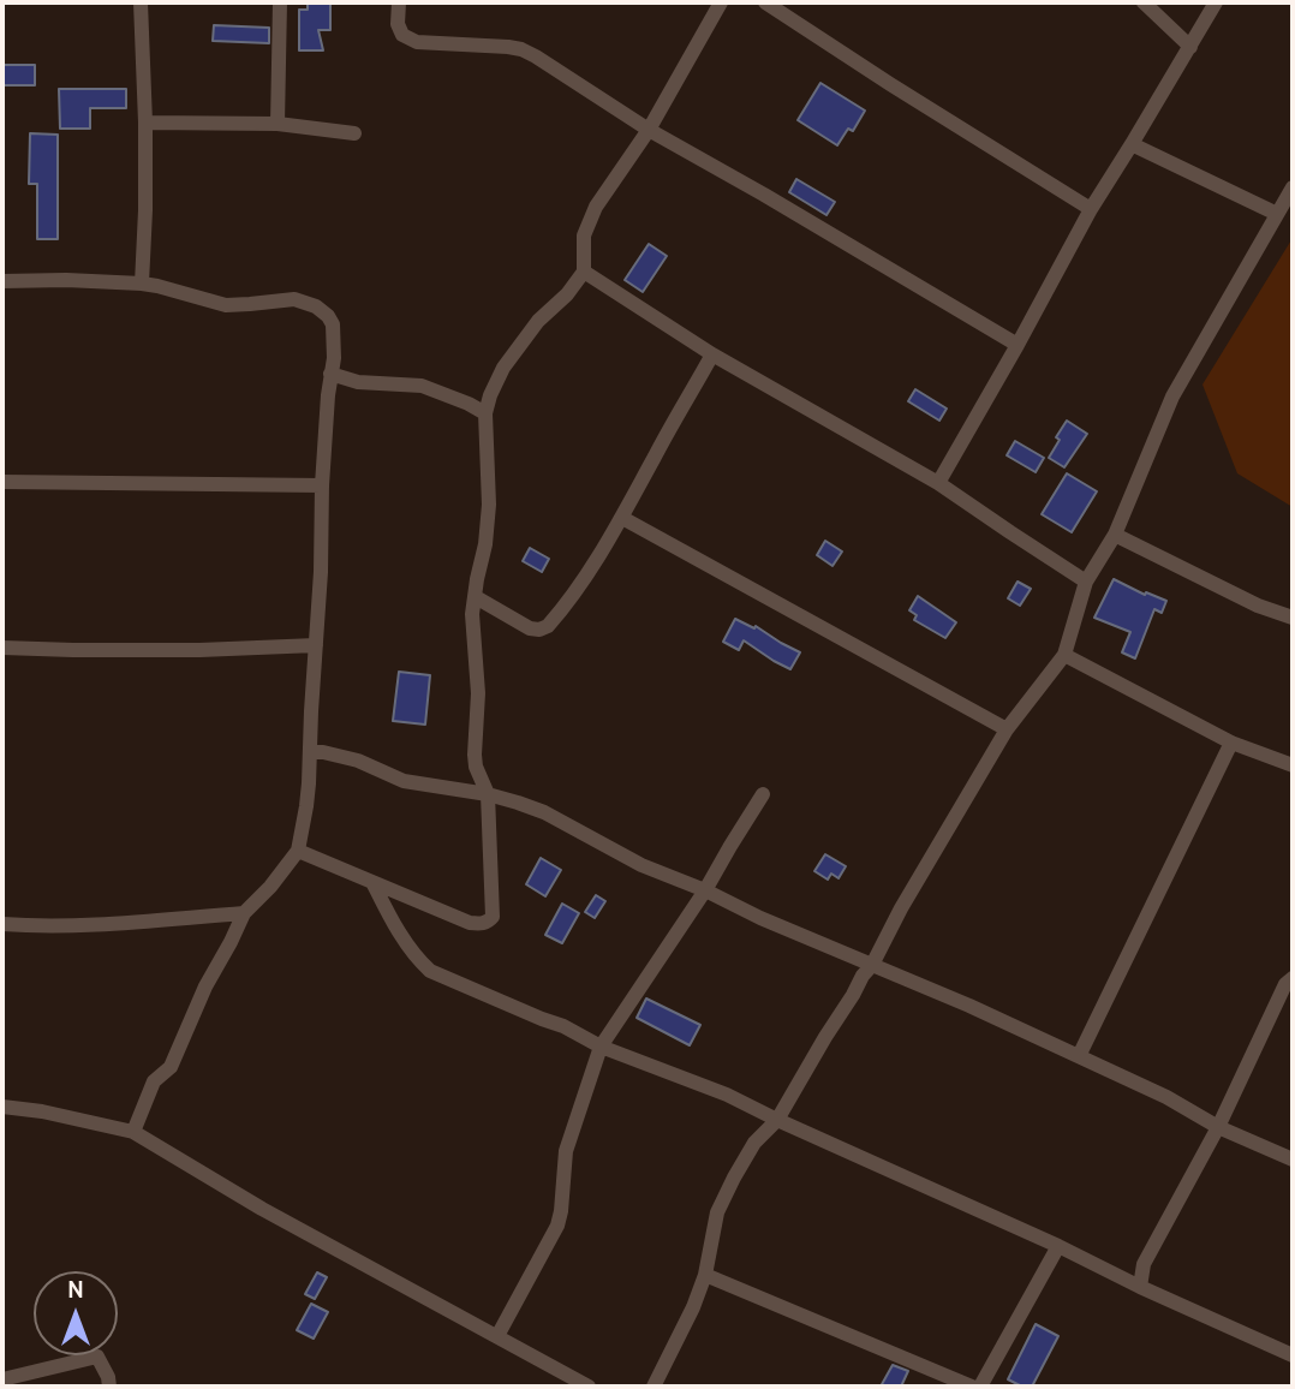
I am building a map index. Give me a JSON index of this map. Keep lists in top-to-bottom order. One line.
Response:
{"north":"top"}
